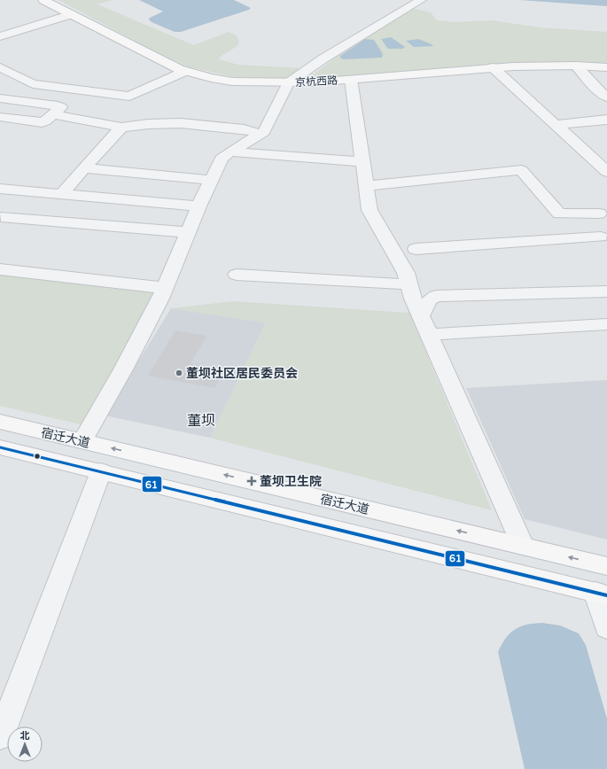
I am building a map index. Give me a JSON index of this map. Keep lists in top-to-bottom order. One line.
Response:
{"streets":{"main road":["京杭西路","宿迁大道"]},"districts":["董坝"],"places":{"other":["董坝社区居民委员会"],"health":["董坝卫生院"]},"lines":["transit line 61"],"north":"top"}
